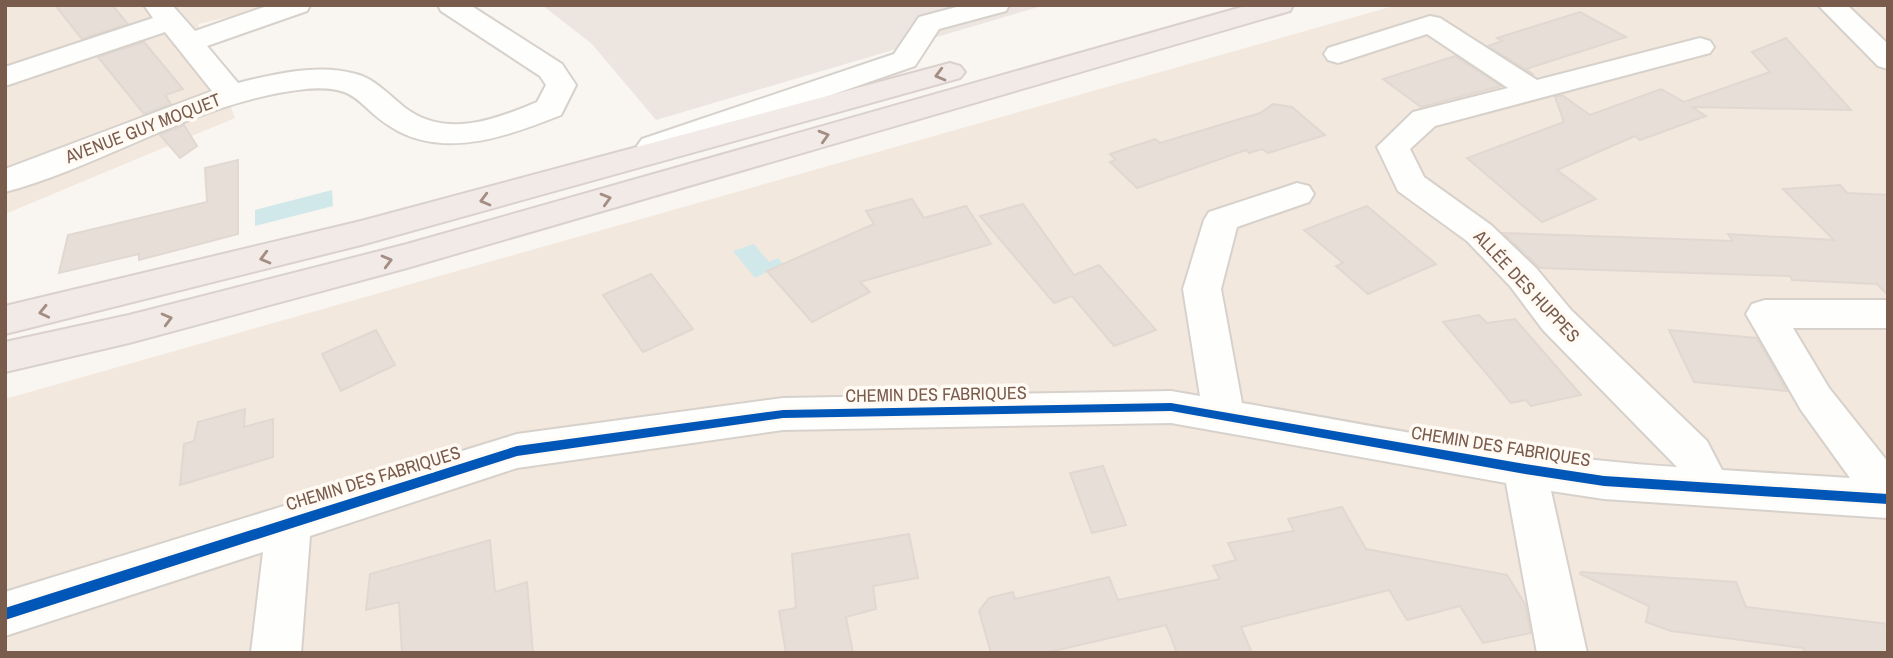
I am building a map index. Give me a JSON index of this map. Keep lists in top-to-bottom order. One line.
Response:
{"streets":{"street":["AVENUE GUY MOQUET","ALLÉE DES HUPPES","CHEMIN DES FABRIQUES"]},"crossings":[["ALLÉE DES HUPPES","CHEMIN DES FABRIQUES"]]}
